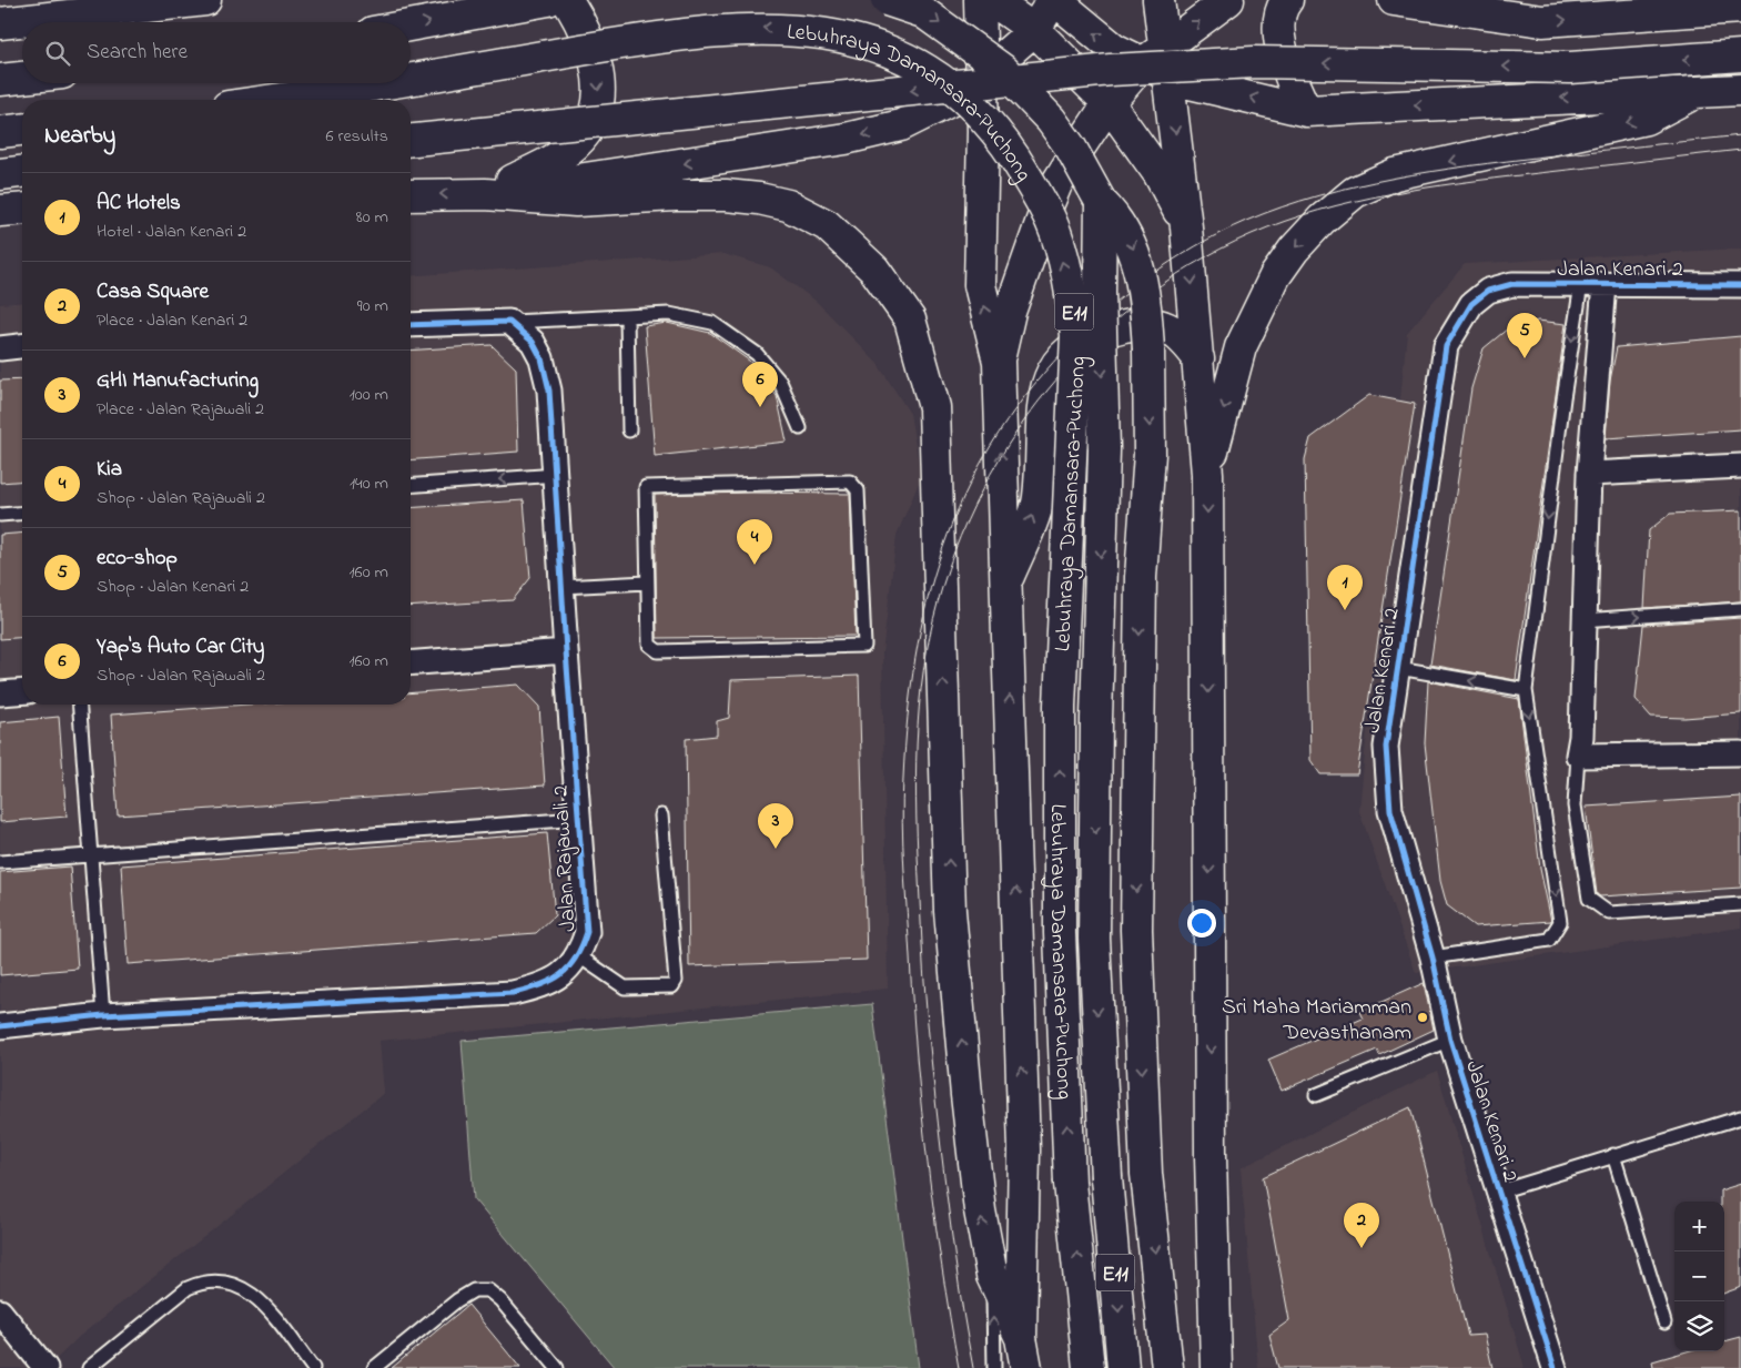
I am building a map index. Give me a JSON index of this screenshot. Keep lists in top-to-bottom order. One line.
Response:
{"streets":{"highway":["Lebuhraya Damansara–Puchong","E11"],"street":["Jalan Kenari 2","Jalan Rajawali 2"]},"places":["Sri Maha Mariamman Devasthanam"],"page":{"search":"Search here","heading":["Nearby","6 results"],"list":[{"mark":"1","name":"AC Hotels","note":"Hotel · Jalan Kenari 2","value":"80 m"},{"mark":"2","name":"Casa Square","note":"Place · Jalan Kenari 2","value":"90 m"},{"mark":"3","name":"GHI Manufacturing","note":"Place · Jalan Rajawali 2","value":"100 m"},{"mark":"4","name":"Kia","note":"Shop · Jalan Rajawali 2","value":"140 m"},{"mark":"5","name":"eco-shop","note":"Shop · Jalan Kenari 2","value":"160 m"},{"mark":"6","name":"Yap's Auto Car City","note":"Shop · Jalan Rajawali 2","value":"160 m"}],"pins":["5","6","4","1","3","2"],"map_buttons":["+","−"]}}
